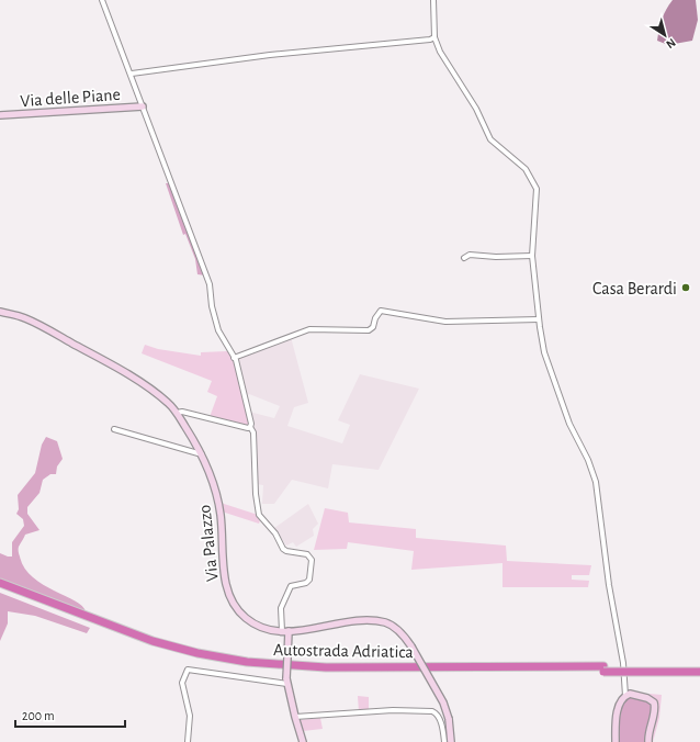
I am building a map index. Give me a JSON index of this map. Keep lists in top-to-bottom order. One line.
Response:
{"streets":{"highway":["Autostrada Adriatica"],"street":["Via delle Piane","Via Palazzo"]},"places":["Casa Berardi"],"scale_bar":"200 m","north":"bottom right"}
